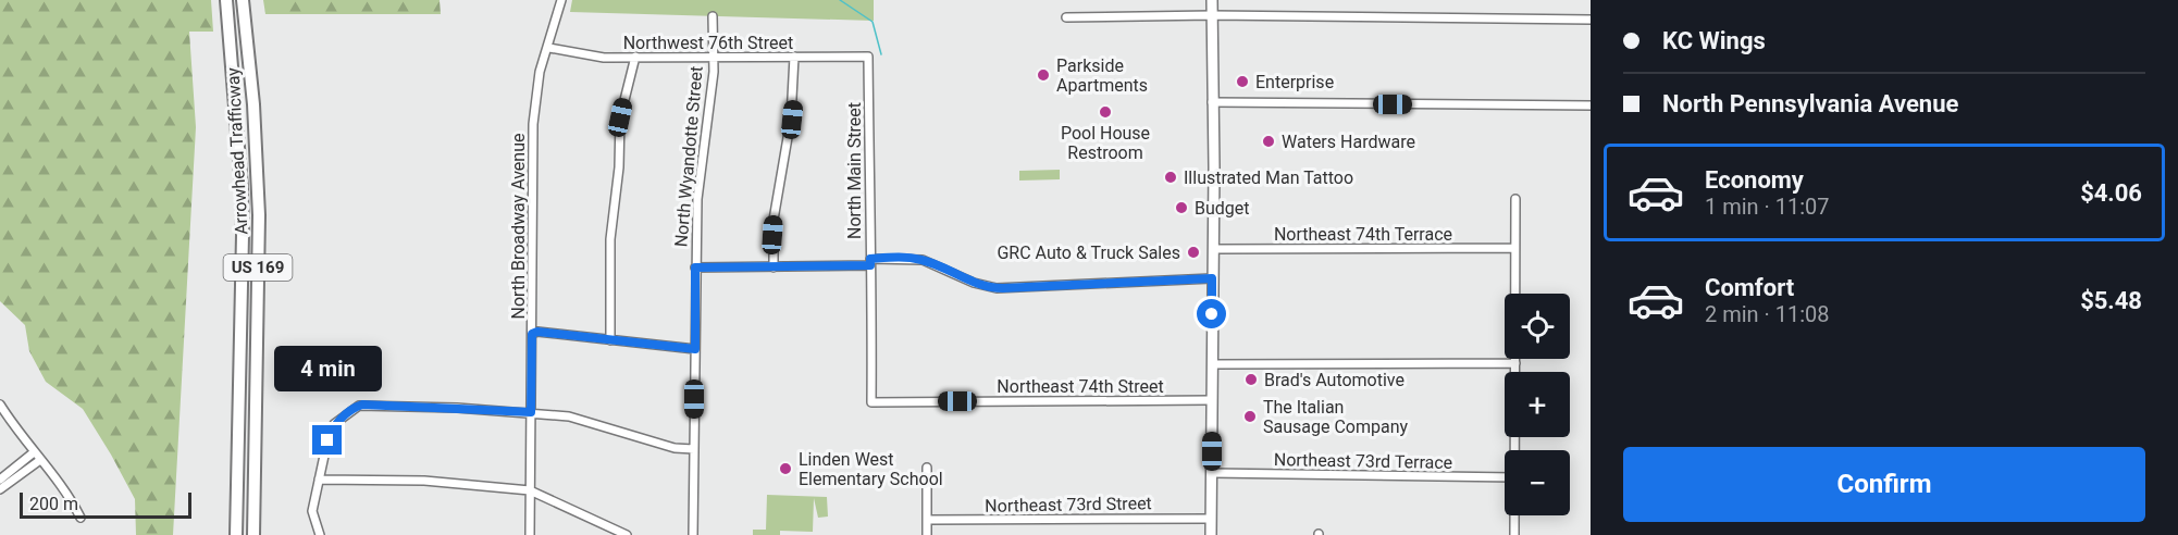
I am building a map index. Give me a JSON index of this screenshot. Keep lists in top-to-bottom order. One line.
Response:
{"streets":{"highway":["Arrowhead Trafficway","US 169"],"street":["Northwest 76th Street","North Wyandotte Street","North Main Street","North Broadway Avenue","Northeast 74th Terrace","Northeast 74th Street","Northeast 73rd Terrace","Northeast 73rd Street"]},"crossings":[["Northwest 76th Street","North Wyandotte Street"],["Northwest 76th Street","North Main Street"],["Northwest 76th Street","North Broadway Avenue"],["North Main Street","Northeast 74th Street"]],"places":["Parkside Apartments","Enterprise","Pool House Restroom","Waters Hardware","Illustrated Man Tattoo","Budget","GRC Auto & Truck Sales","Brad's Automotive","The Italian Sausage Company","Linden West Elementary School"],"scale_bar":"200 m","page":{"banner":["KC Wings","North Pennsylvania Avenue"],"list":[{"name":"Economy","note":"1 min · 11:07","value":"$4.06"},{"name":"Comfort","note":"2 min · 11:08","value":"$5.48"}],"map_buttons":["+","−"],"bubble":"4 min","buttons":"Confirm","scale":"200 m"}}
